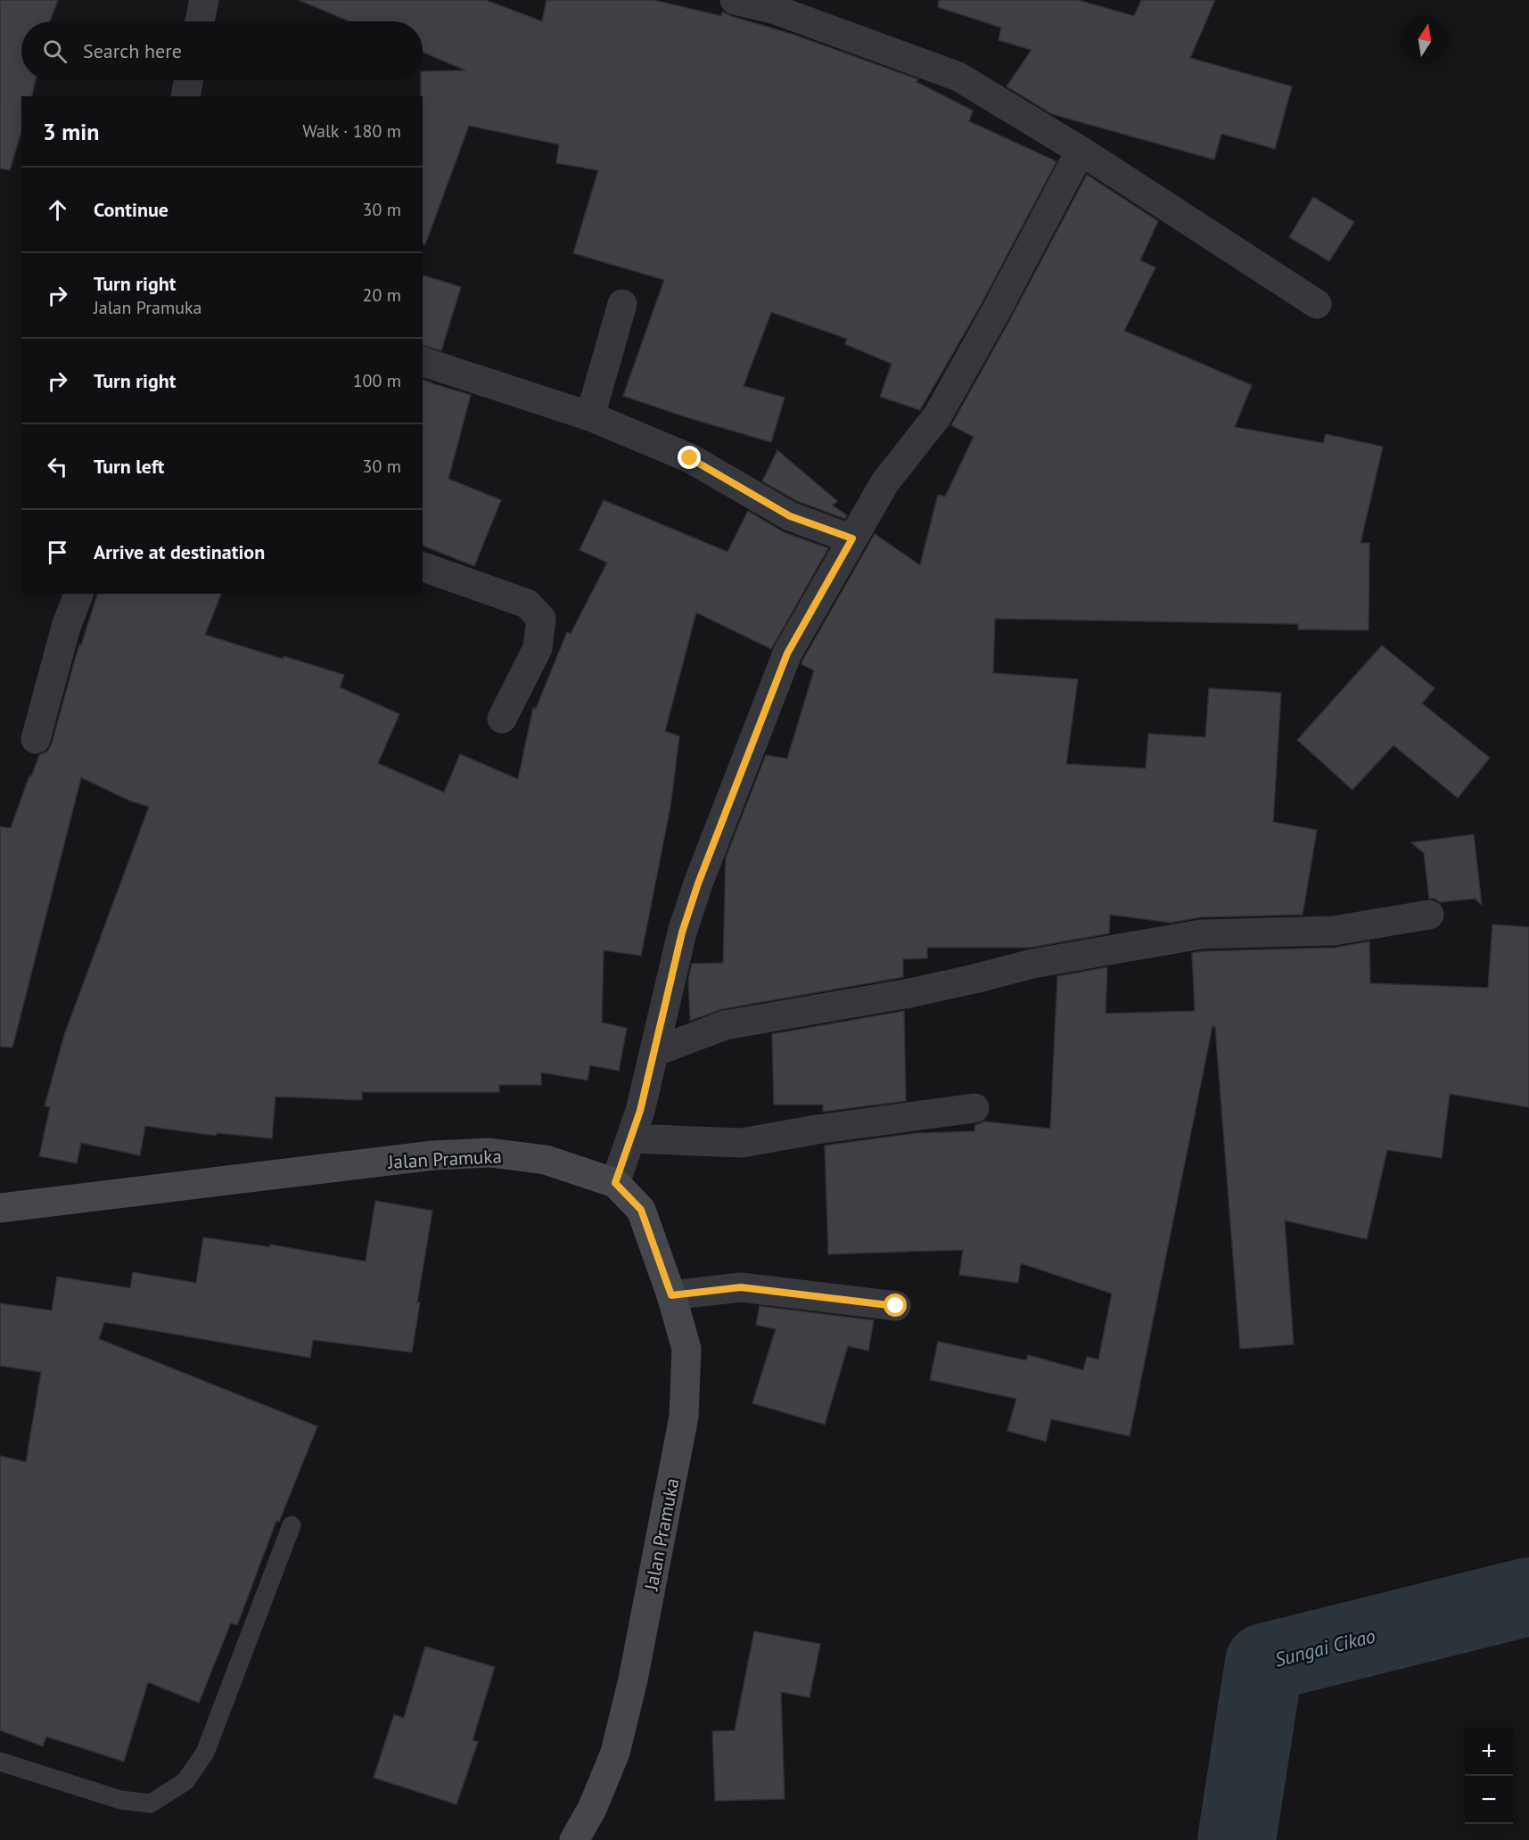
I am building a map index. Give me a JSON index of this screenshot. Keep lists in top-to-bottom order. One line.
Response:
{"streets":{"street":["Jalan Pramuka"]},"water":["Sungai Cikao"],"north":"top","page":{"search":"Search here","heading":["3 min","Walk · 180 m"],"list":[["Continue","30 m"],["Turn right","Jalan Pramuka","20 m"],["Turn right","100 m"],["Turn left","30 m"],"Arrive at destination"],"map_buttons":["+","−"]}}
